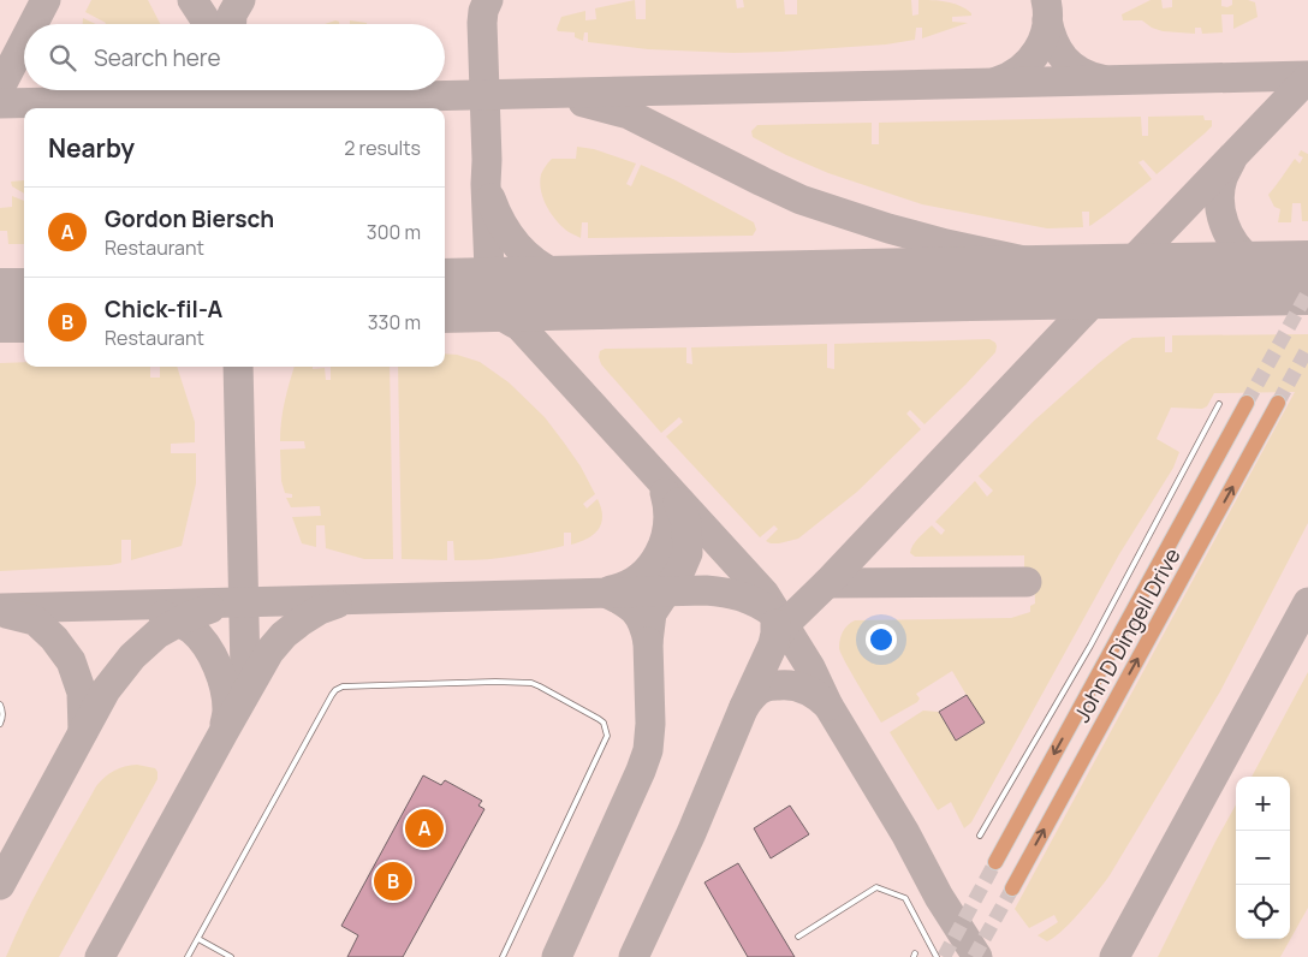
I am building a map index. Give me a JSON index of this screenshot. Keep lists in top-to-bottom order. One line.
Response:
{"streets":{"highway":["John D Dingell Drive"]},"page":{"search":"Search here","heading":["Nearby","2 results"],"list":[{"mark":"A","name":"Gordon Biersch","note":"Restaurant","value":"300 m"},{"mark":"B","name":"Chick-fil-A","note":"Restaurant","value":"330 m"}],"map_buttons":["+","−"],"pins":["A","B"]}}
